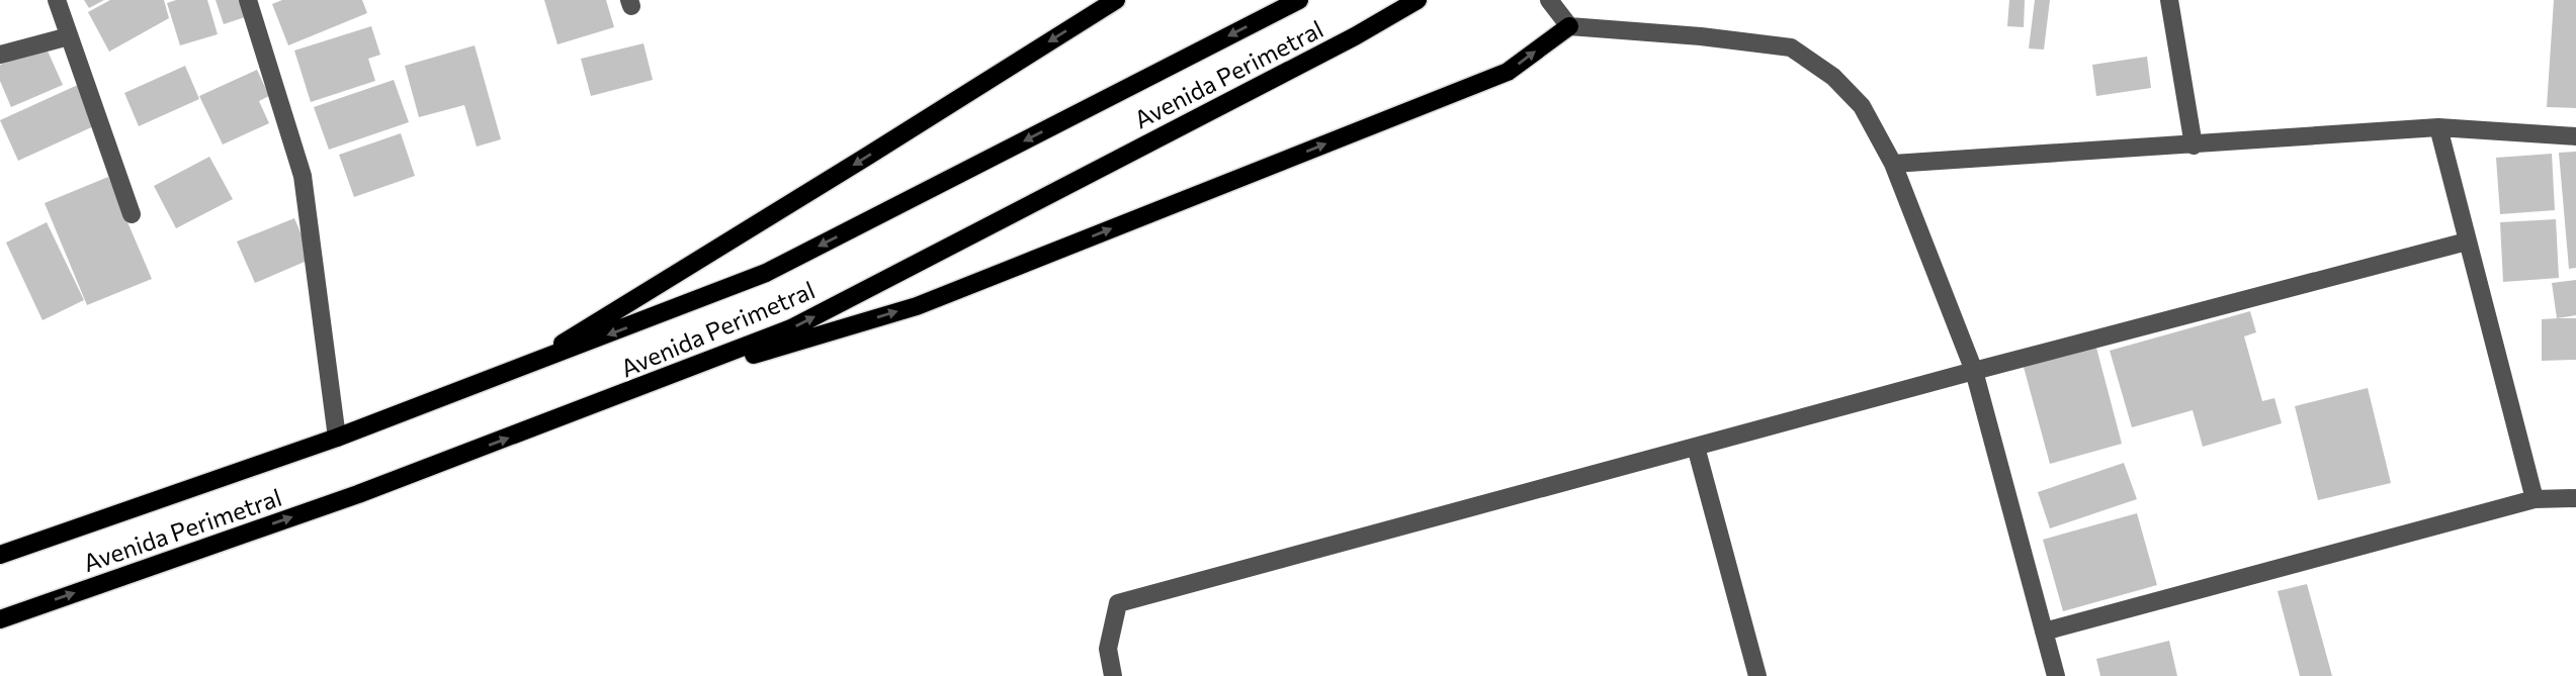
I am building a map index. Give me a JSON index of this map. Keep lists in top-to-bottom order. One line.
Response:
{"streets":{"main road":["Avenida Perimetral"]}}
